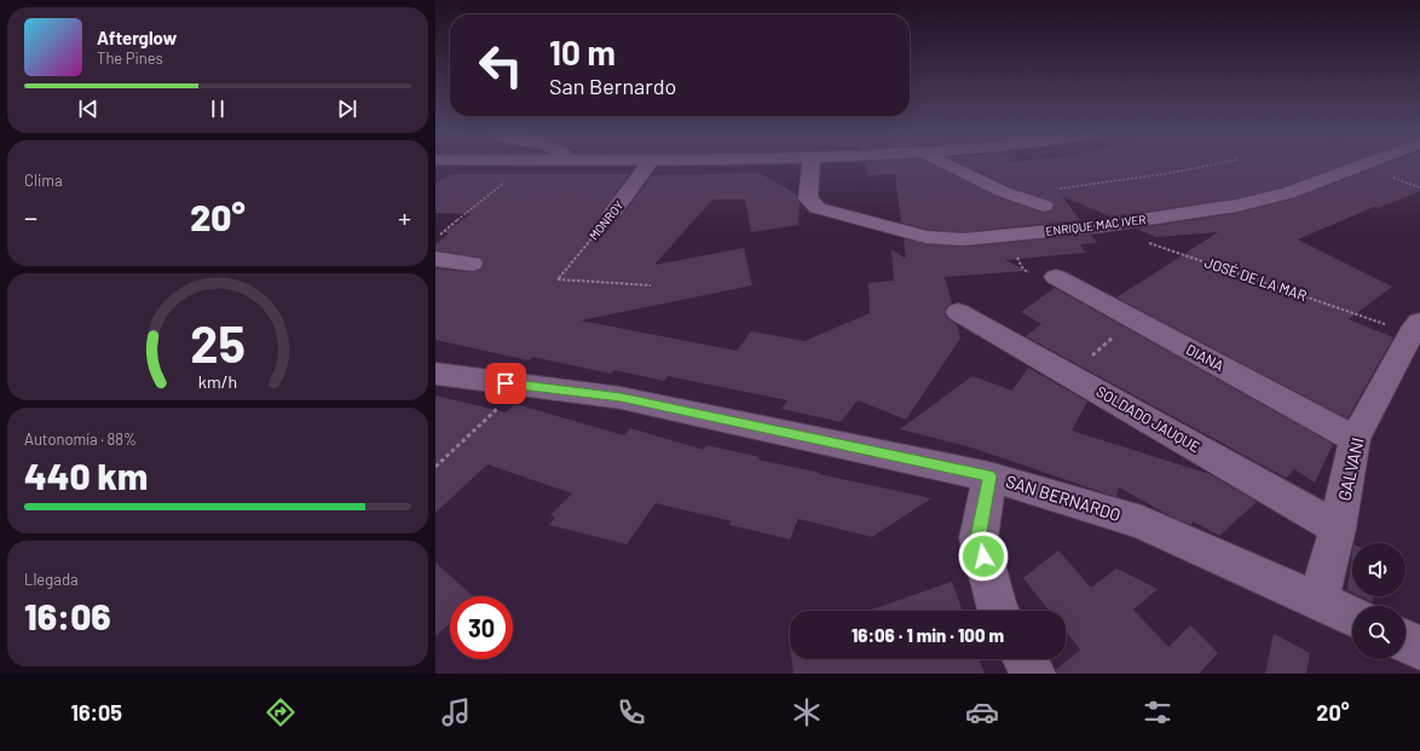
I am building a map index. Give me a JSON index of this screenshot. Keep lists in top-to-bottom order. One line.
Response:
{"streets":{"street":["MONROY","ENRIQUE MAC IVER","DIANA","SOLDADO JAUQUE","GALVANI","SAN BERNARDO"],"path":["JOSÉ DE LA MAR"]},"crossings":[["ENRIQUE MAC IVER","JOSÉ DE LA MAR"],["JOSÉ DE LA MAR","GALVANI"],["DIANA","GALVANI"],["SOLDADO JAUQUE","GALVANI"],["GALVANI","SAN BERNARDO"]],"page":{"turn":["10 m","San Bernardo"],"song":["Afterglow","The Pines"],"tile":["Clima",["Autonomía · 88%","440 km"],["Llegada","16:06"]],"heat":["−","20°","+"],"limit":"30","trip":"16:06 · 1 min · 100 m","tabs":["16:05","20°"],"gauge":["25","km/h"]}}
